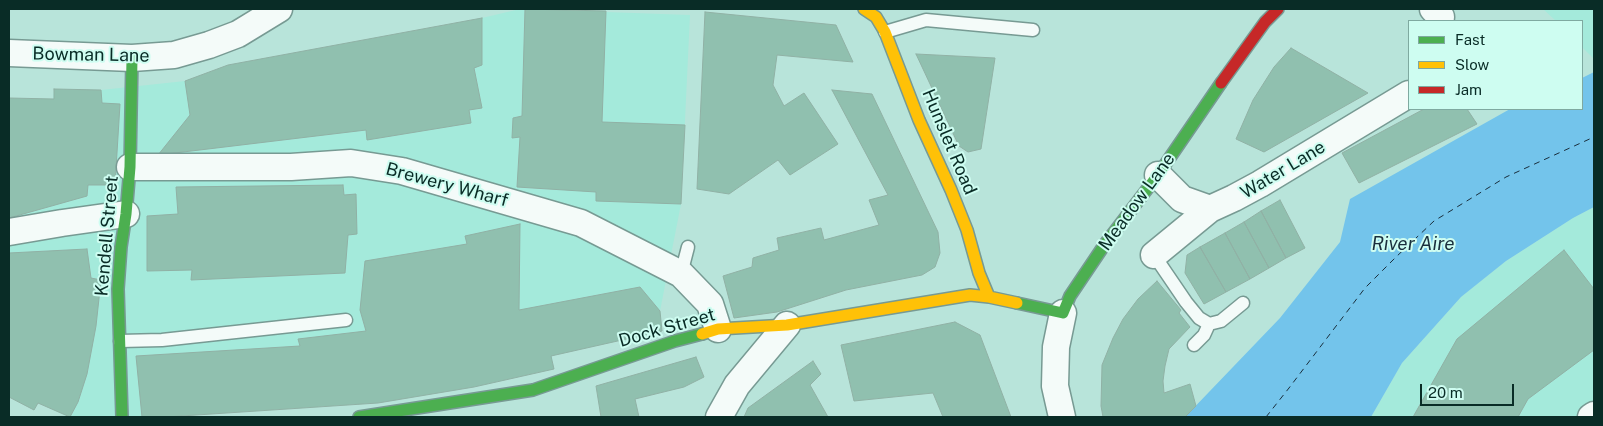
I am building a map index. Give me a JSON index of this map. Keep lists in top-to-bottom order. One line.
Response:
{"streets":{"street":["Bowman Lane","Hunslet Road","Water Lane","Brewery Wharf","Meadow Lane","Kendell Street","Dock Street"]},"crossings":[["Bowman Lane","Kendell Street"],["Hunslet Road","Dock Street"],["Brewery Wharf","Kendell Street"],["Brewery Wharf","Dock Street"],["Meadow Lane","Dock Street"]],"water":["River Aire"],"legend":["Fast","Slow","Jam"],"scale_bar":"20 m"}
